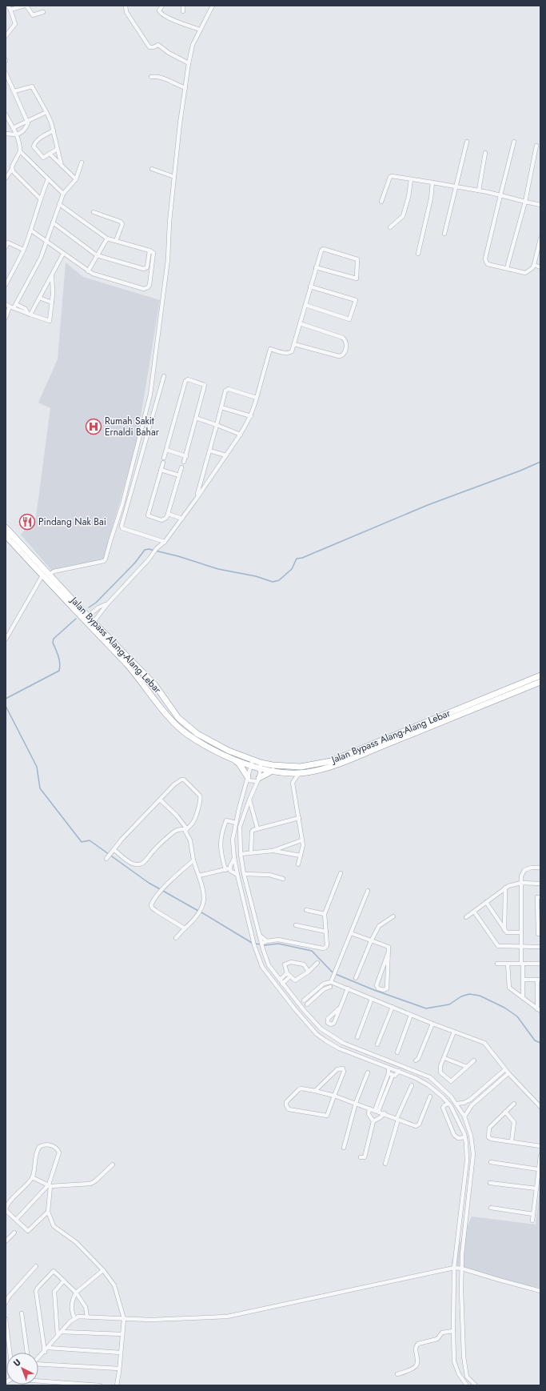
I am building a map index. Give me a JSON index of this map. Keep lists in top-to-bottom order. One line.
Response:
{"streets":{"highway":["Jalan Bypass Alang-Alang Lebar"]},"places":{"hospital":["Rumah Sakit Ernaldi Bahar"],"restaurant":["Pindang Nak Bai"]},"north":"top left"}
